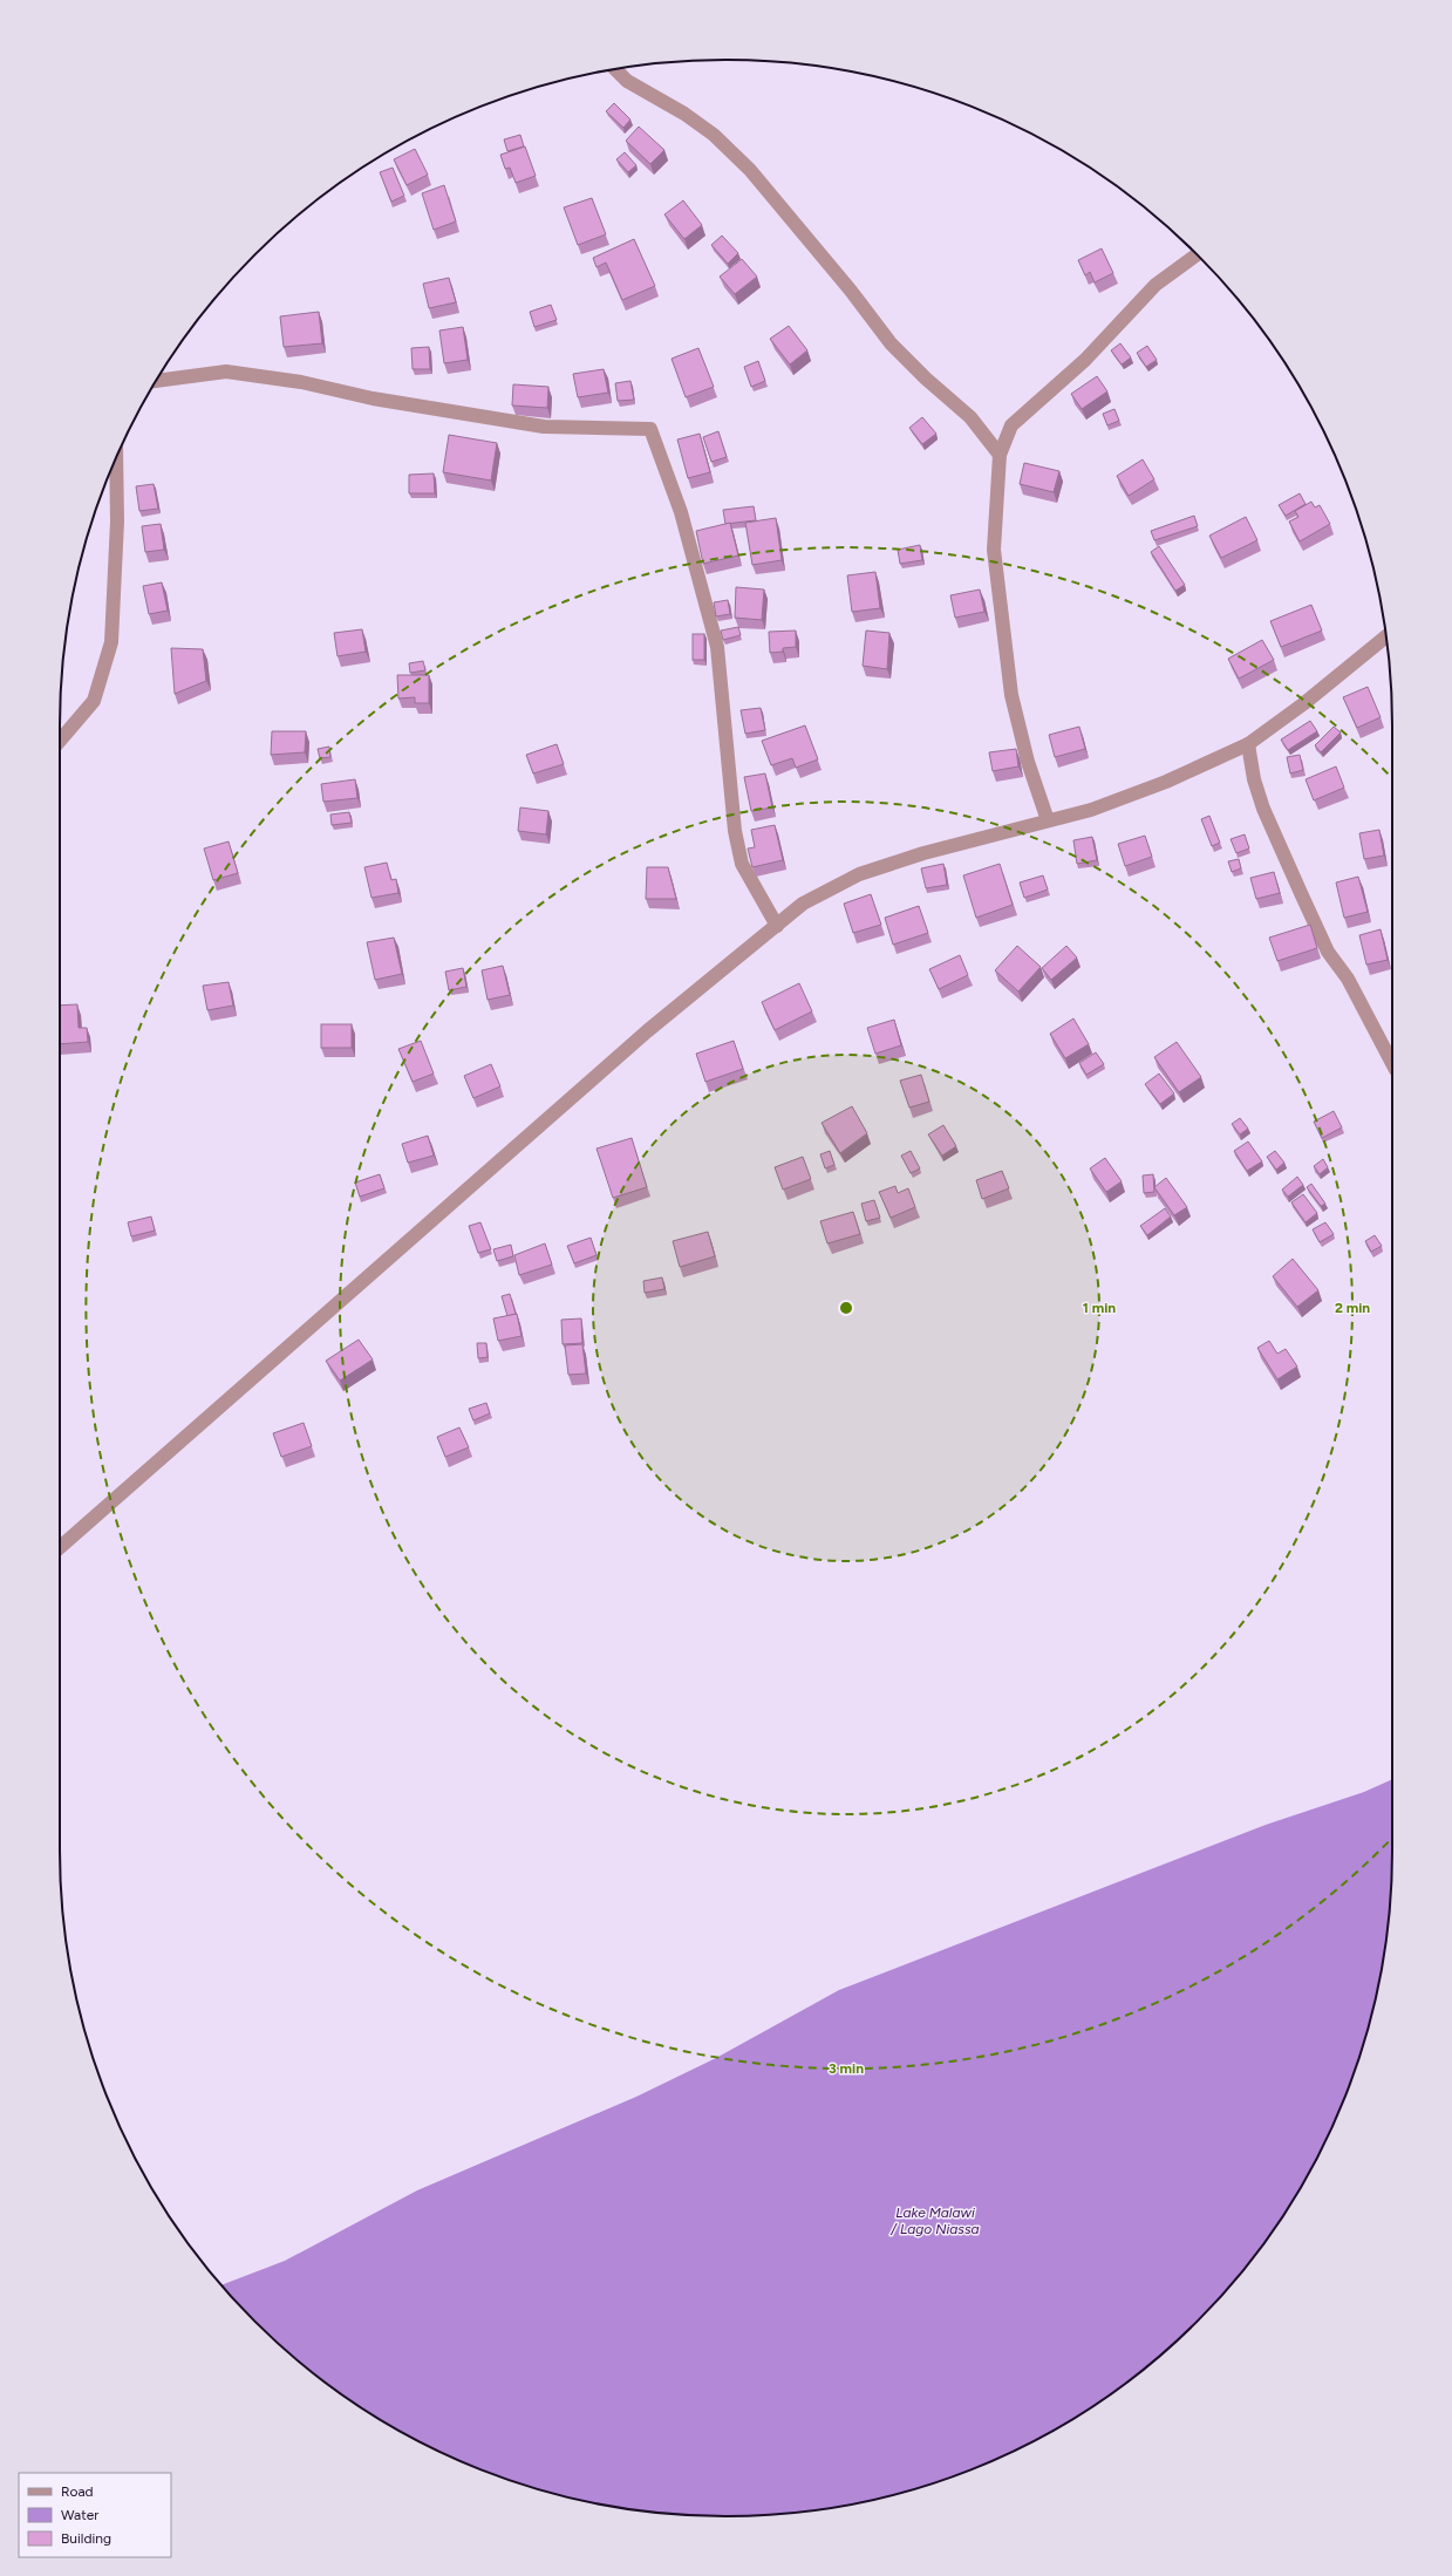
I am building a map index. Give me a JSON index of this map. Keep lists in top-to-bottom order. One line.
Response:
{"water":["Lake Malawi / Lago Niassa"],"legend":["Road","Water","Building"],"rings":["1 min","2 min","3 min"]}
